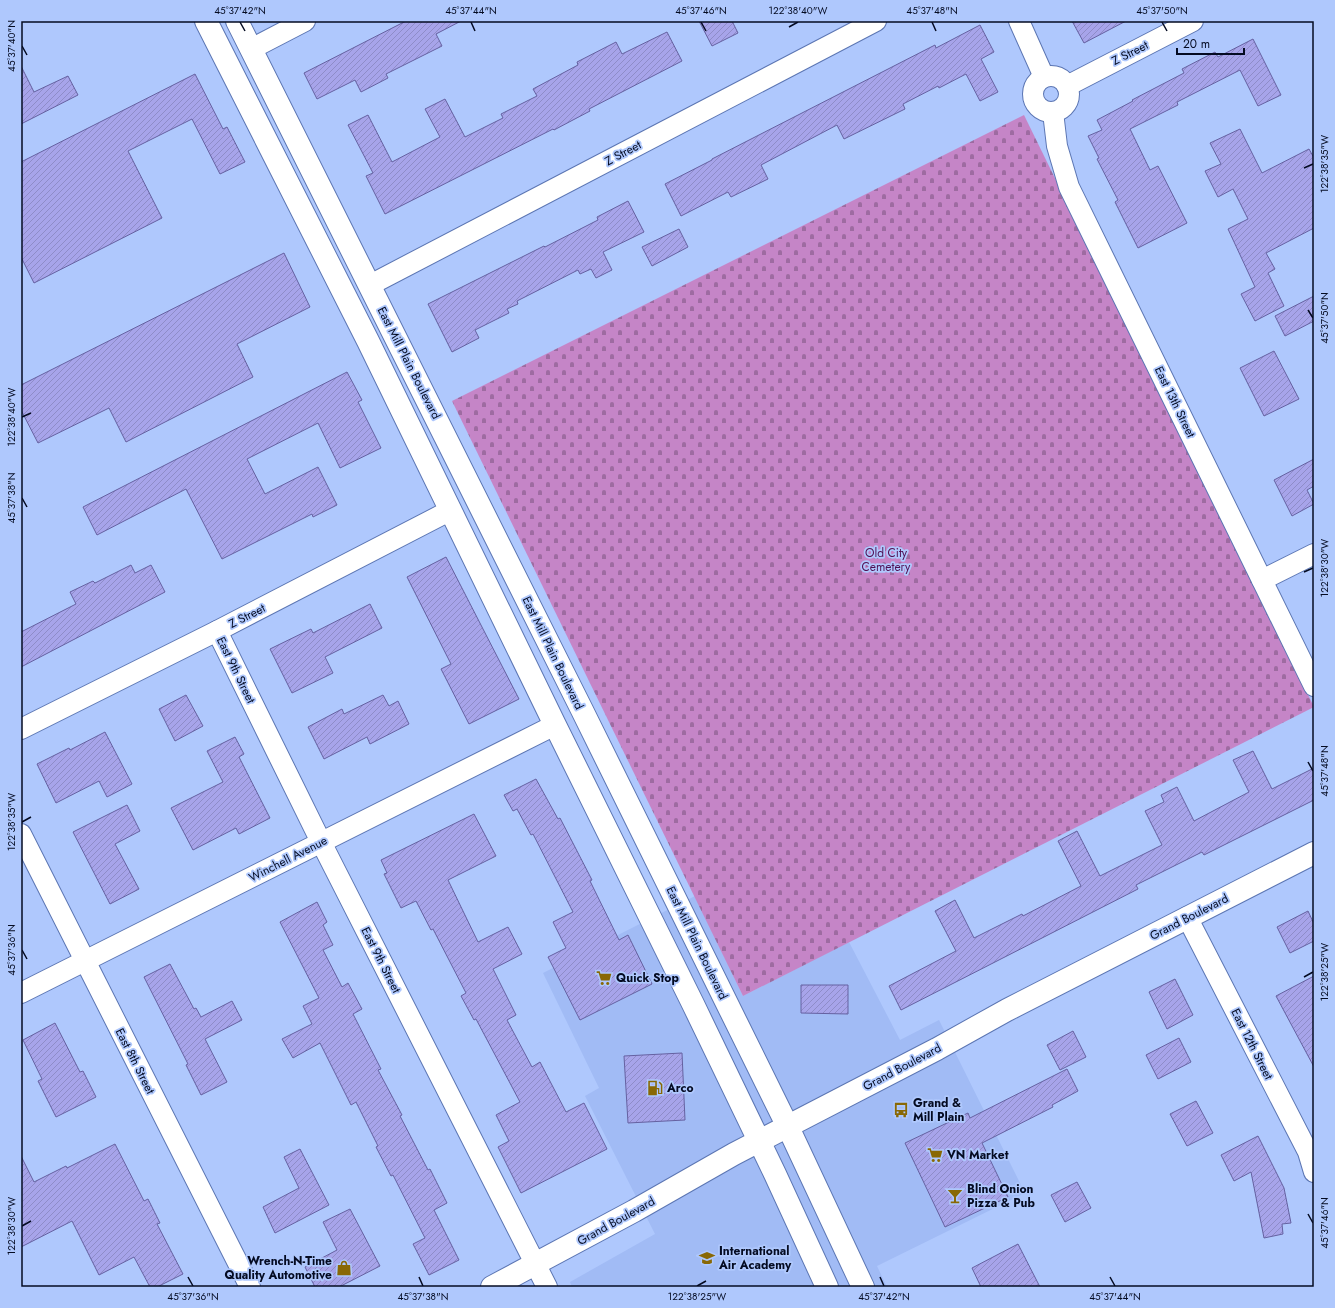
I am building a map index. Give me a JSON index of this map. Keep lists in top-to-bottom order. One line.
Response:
{"streets":{"main road":["East Mill Plain Boulevard","Grand Boulevard"],"street":["Z Street","East 13th Street","East 9th Street","Winchell Avenue","East 12th Street","East 8th Street"]},"crossings":[["Z Street","East Mill Plain Boulevard"],["Z Street","East 13th Street"],["Z Street","East 9th Street"],["East Mill Plain Boulevard","Grand Boulevard"],["East 9th Street","Winchell Avenue"],["East 9th Street","Grand Boulevard"],["Winchell Avenue","East 8th Street"],["Grand Boulevard","East 12th Street"]],"parks":["Old City Cemetery"],"places":{"supermarket":["Quick Stop","VN Market"],"fuel station":["Arco"],"bus stop":["Grand & Mill Plain"],"bar":["Blind Onion Pizza & Pub"],"school or university":["International Air Academy"],"shop":["Wrench-N-Time Quality Automotive"]},"scale_bar":"20 m","coordinates":["45°37'42\"N","45°37'44\"N","45°37'46\"N","122°38'40\"W","45°37'48\"N","45°37'50\"N","45°37'40\"N","122°38'35\"W","45°37'38\"N","122°38'30\"W","45°37'36\"N","122°38'25\"W"]}
